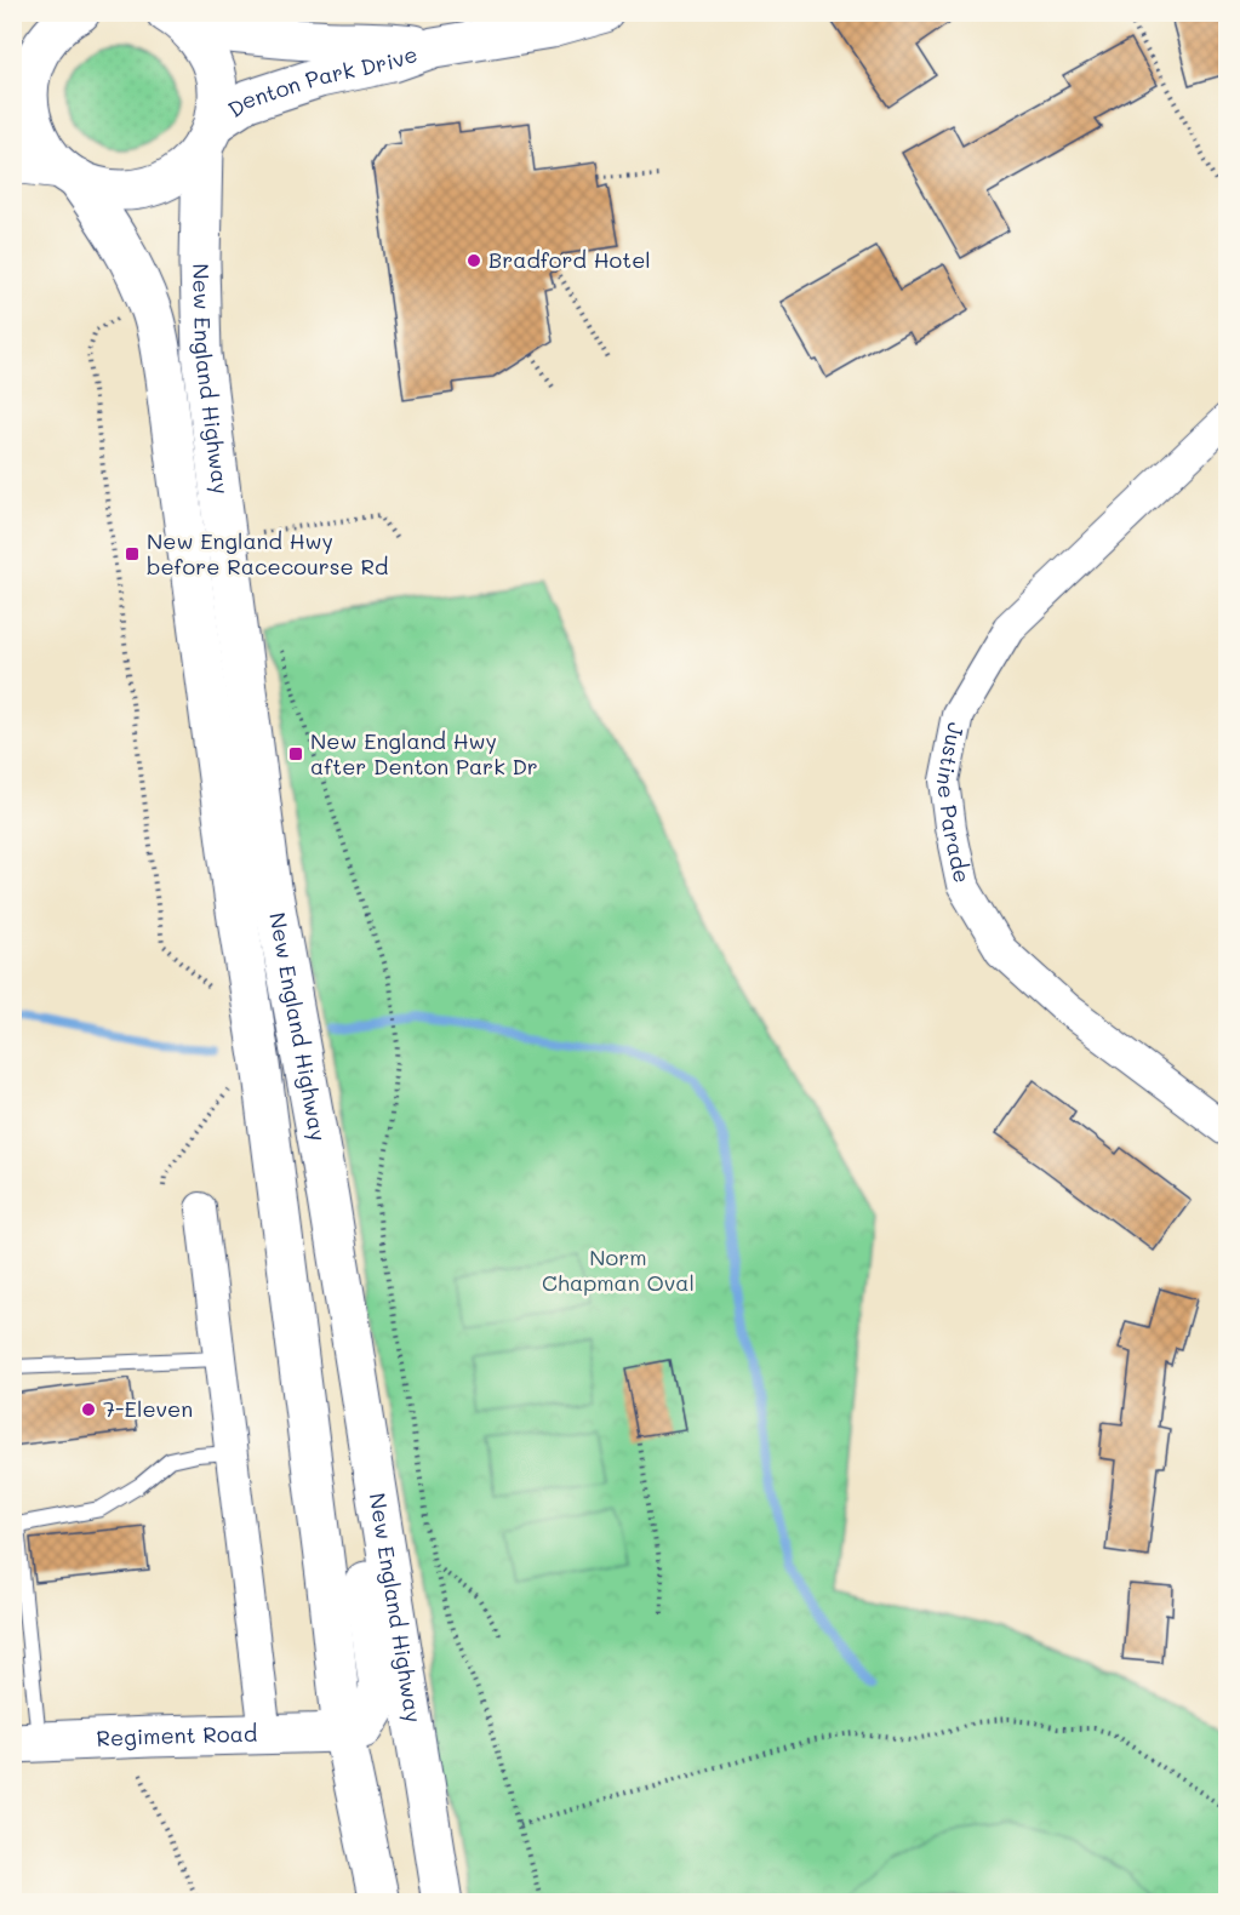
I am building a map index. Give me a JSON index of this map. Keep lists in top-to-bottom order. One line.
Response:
{"streets":{"main road":["Denton Park Drive","New England Highway","Regiment Road"],"street":["Justine Parade"]},"crossings":[["Denton Park Drive","New England Highway"],["New England Highway","Regiment Road"]],"parks":["Norm Chapman Oval"],"places":{"other":["Bradford Hotel","7-Eleven"],"transit":["New England Hwy before Racecourse Rd","New England Hwy after Denton Park Dr"]}}
